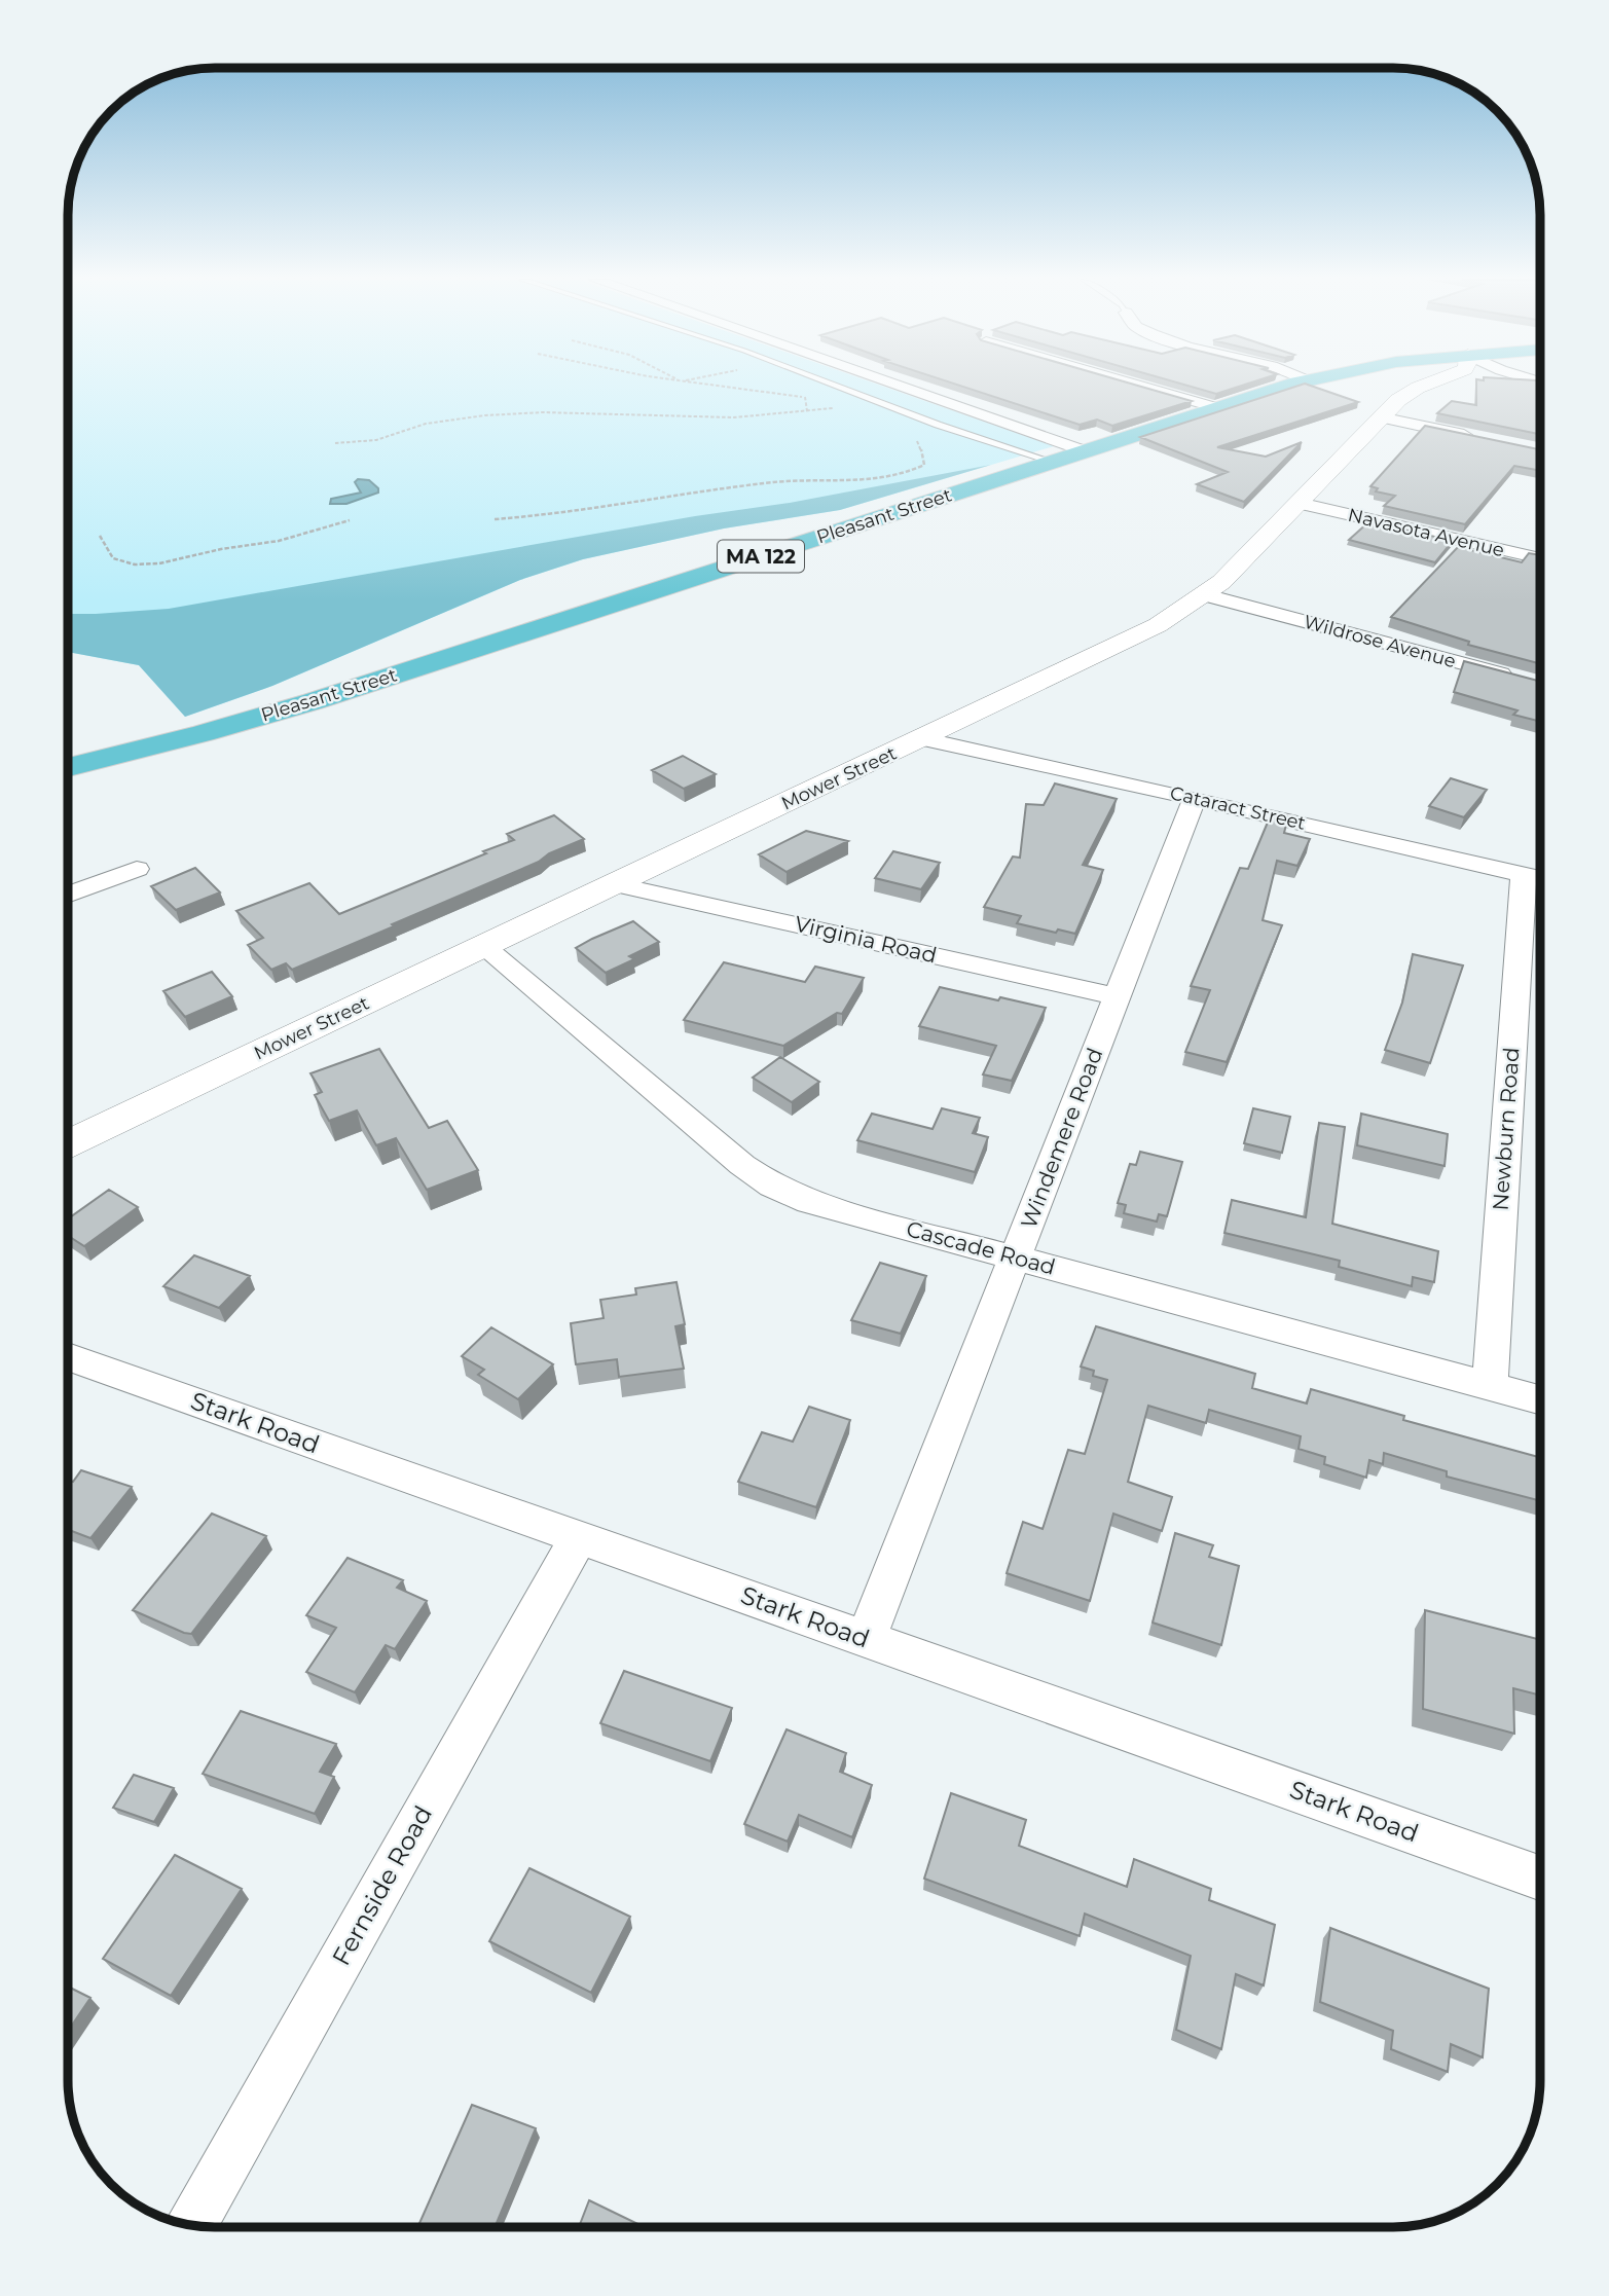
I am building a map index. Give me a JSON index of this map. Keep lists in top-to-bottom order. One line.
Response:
{"streets":{"main road":["Pleasant Street","MA 122"],"street":["Navasota Avenue","Wildrose Avenue","Mower Street","Cataract Street","Virginia Road","Newburn Road","Windemere Road","Cascade Road","Stark Road","Fernside Road"]},"crossings":[["Navasota Avenue","Mower Street"],["Wildrose Avenue","Mower Street"],["Mower Street","Cataract Street"],["Mower Street","Virginia Road"],["Mower Street","Cascade Road"],["Cataract Street","Newburn Road"],["Cataract Street","Windemere Road"],["Virginia Road","Windemere Road"],["Newburn Road","Cascade Road"],["Windemere Road","Cascade Road"],["Windemere Road","Stark Road"],["Stark Road","Fernside Road"]]}
